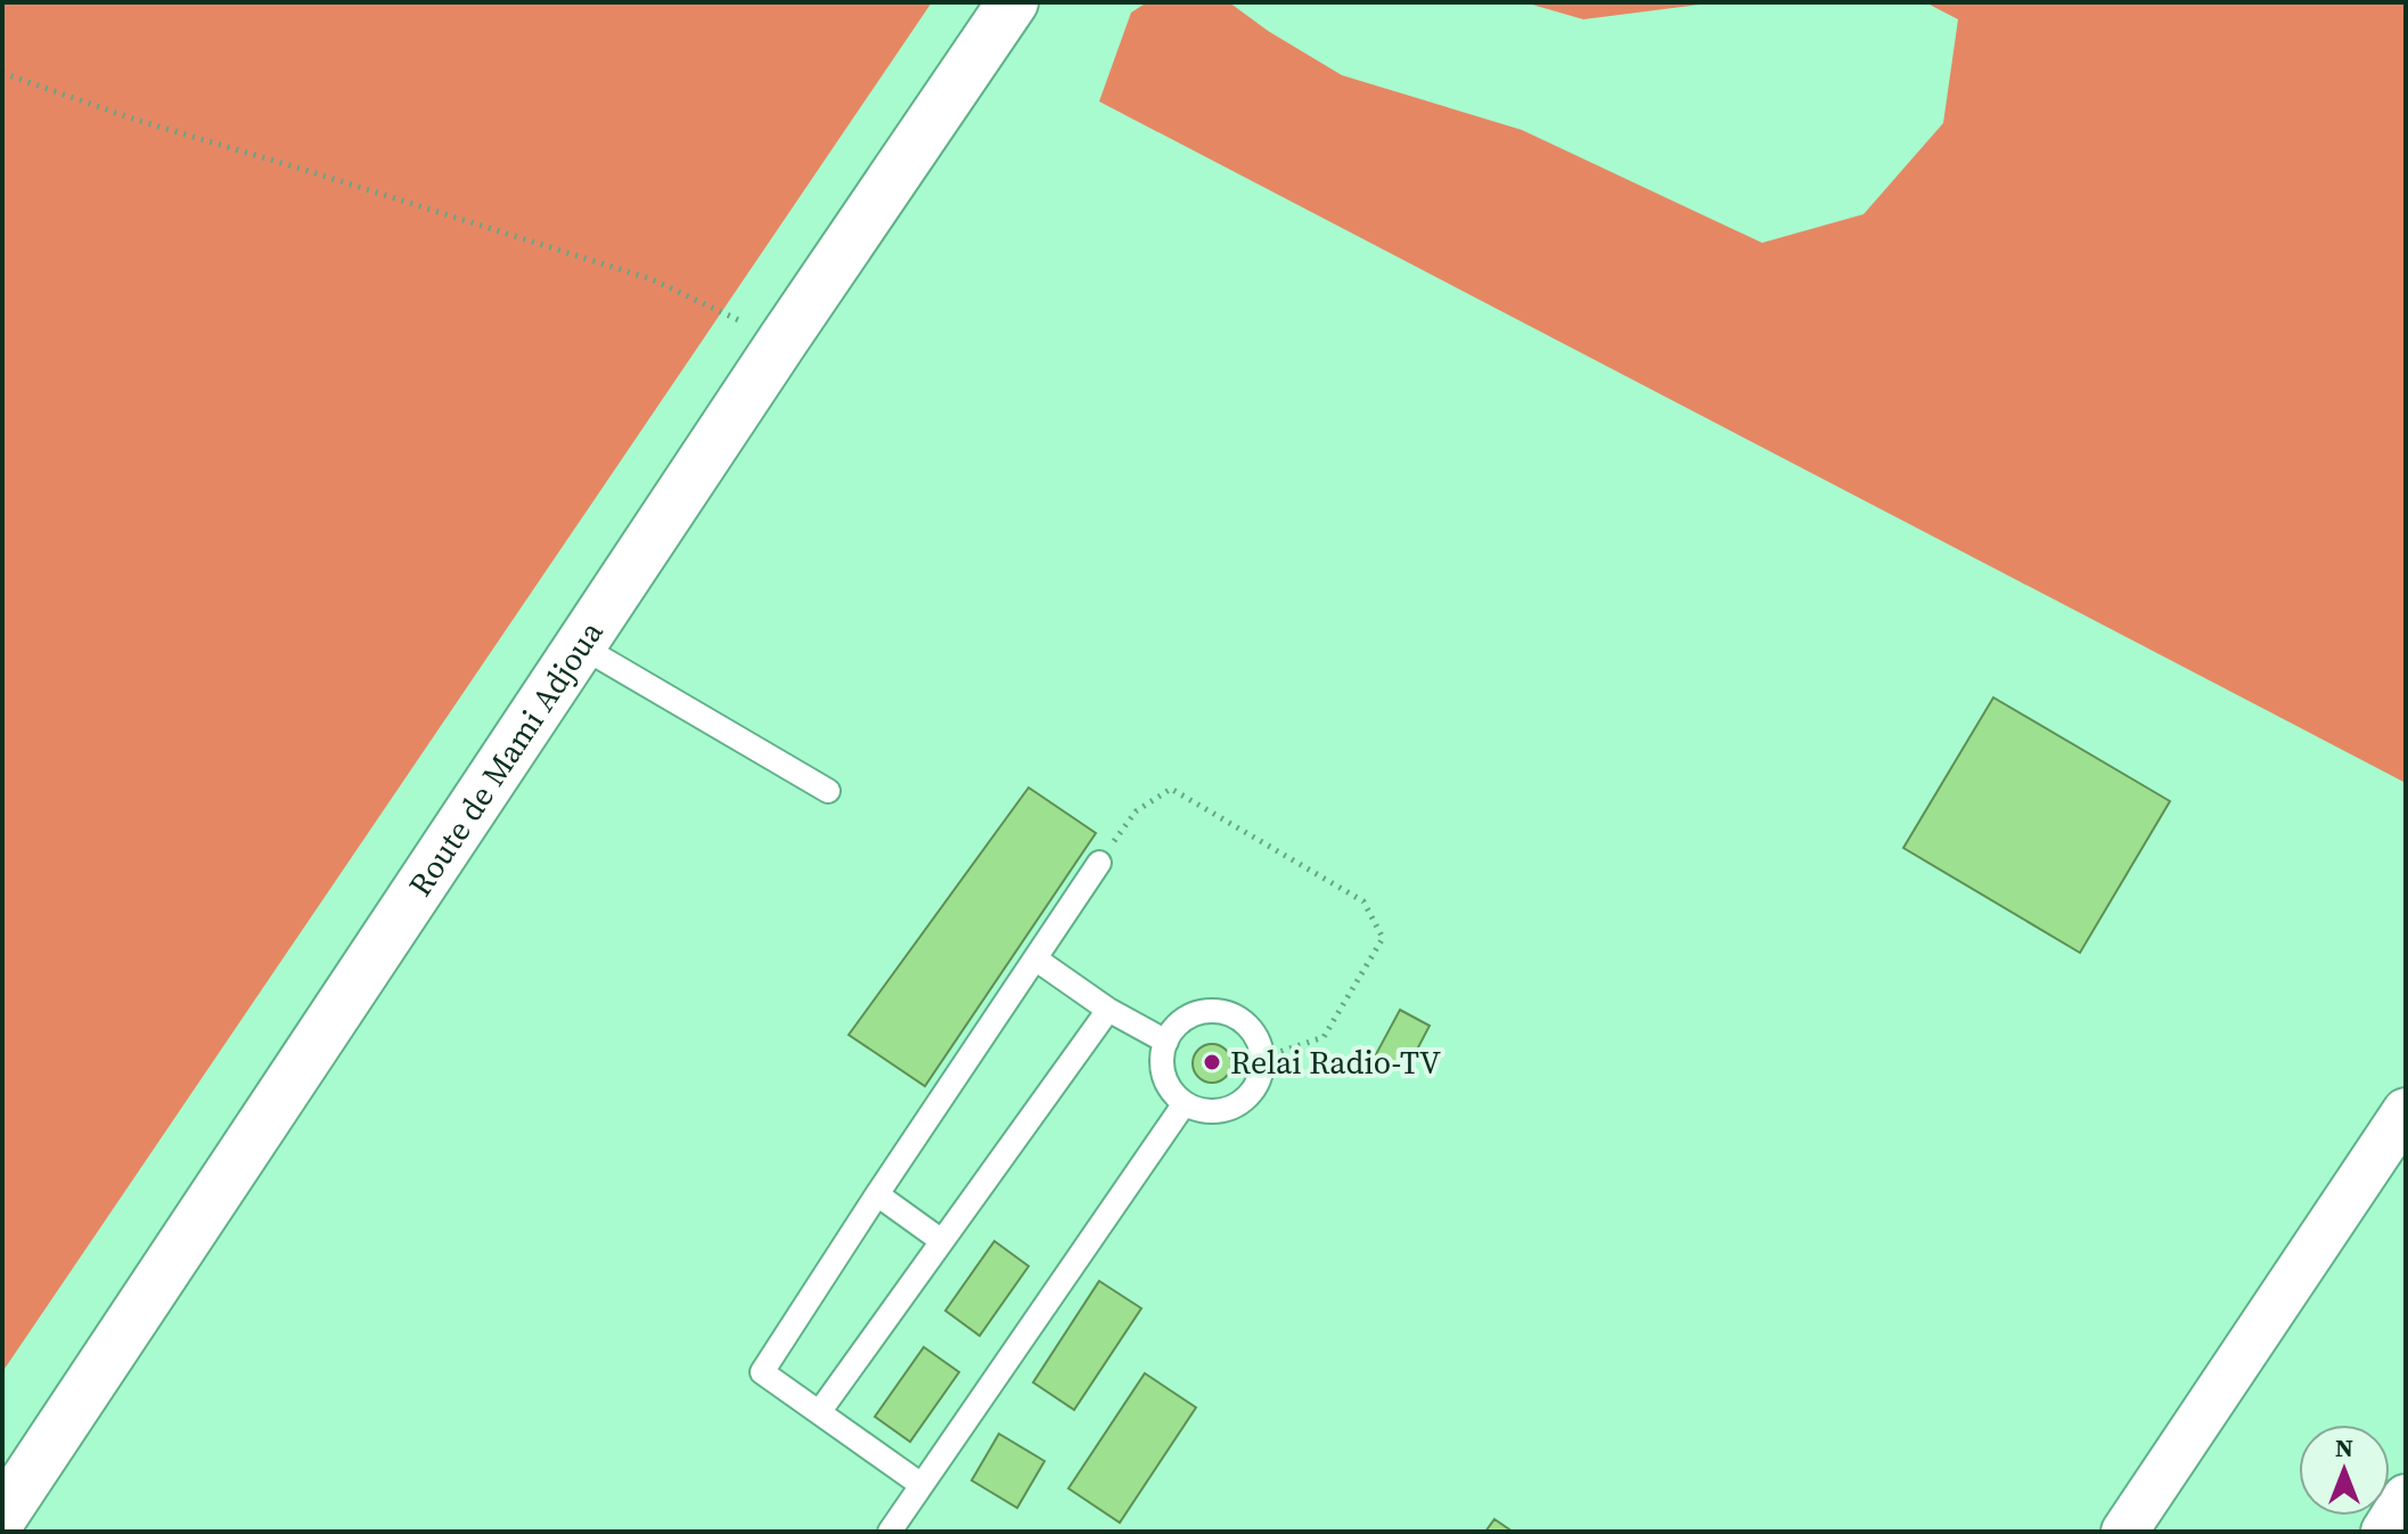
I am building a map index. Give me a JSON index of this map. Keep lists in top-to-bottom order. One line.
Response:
{"streets":{"street":["Route de Mami Adjoua"]},"places":["Relai Radio-TV"],"north":"top"}
